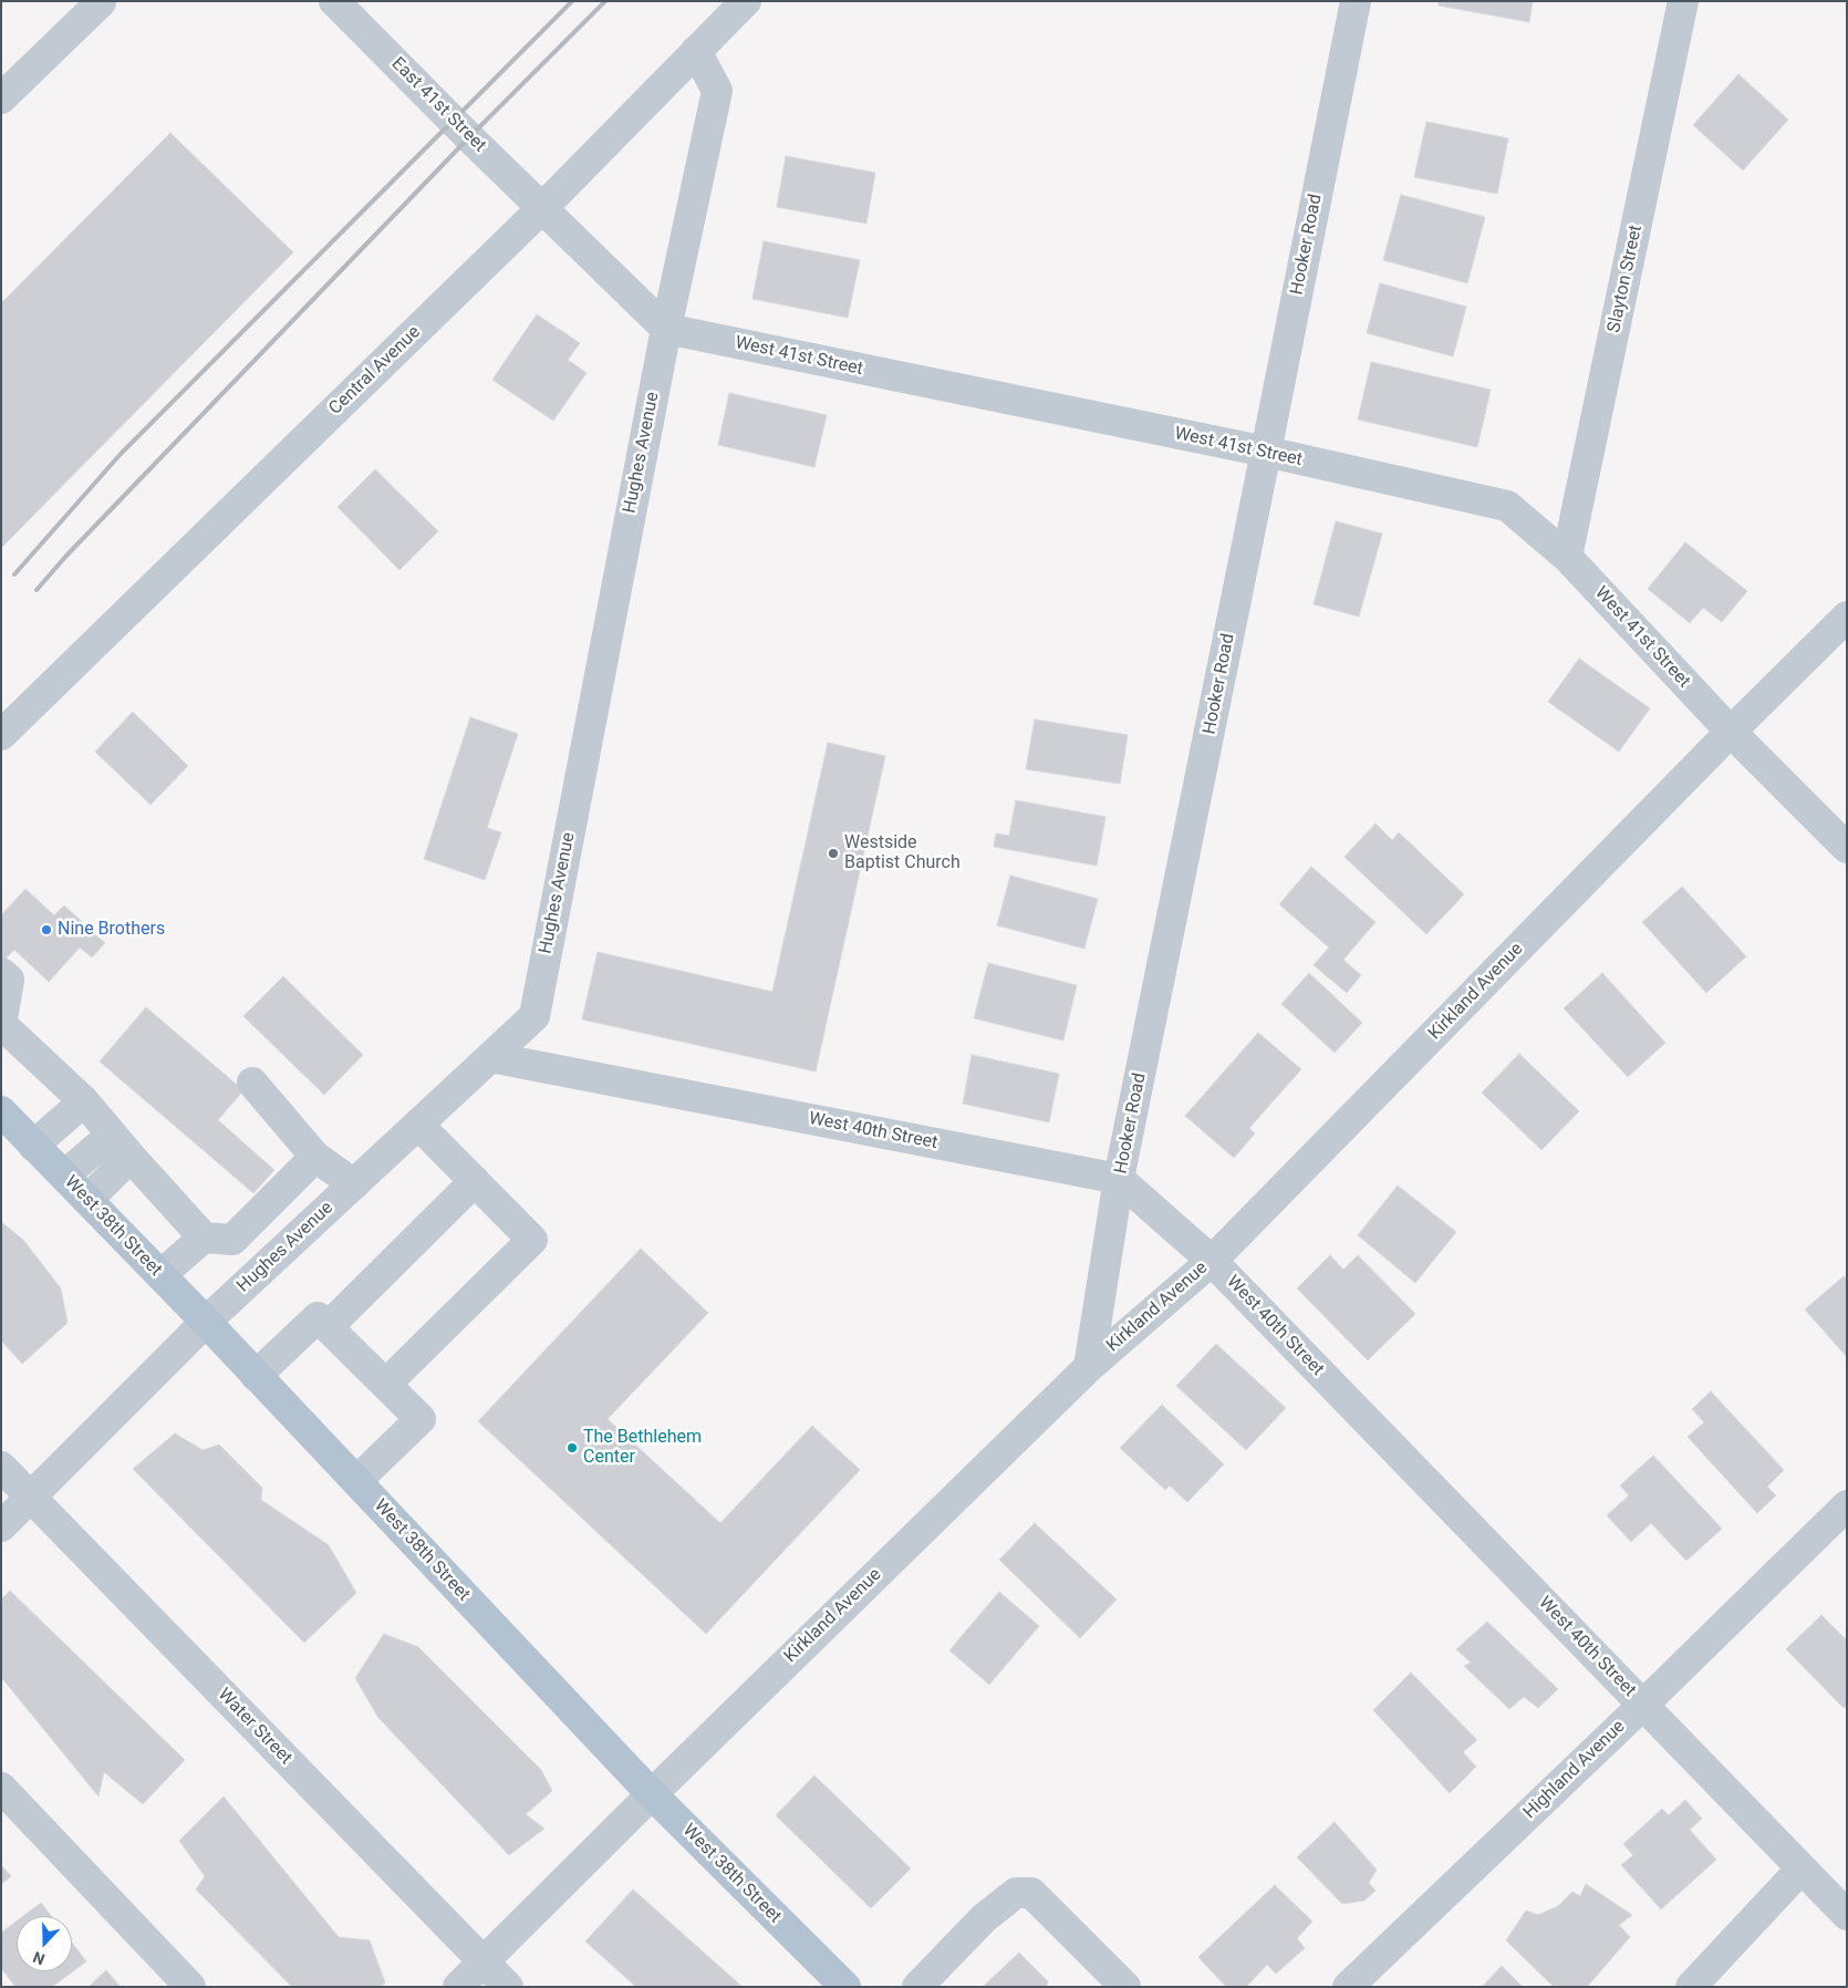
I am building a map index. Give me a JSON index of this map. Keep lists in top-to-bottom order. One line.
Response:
{"streets":{"main road":["West 38th Street"],"street":["East 41st Street","Hooker Road","Slayton Street","West 41st Street","Central Avenue","Hughes Avenue","Kirkland Avenue","West 40th Street","Water Street","Highland Avenue"]},"crossings":[["East 41st Street","Central Avenue"],["Hooker Road","West 41st Street"],["Hooker Road","Kirkland Avenue"],["Hooker Road","West 40th Street"],["Slayton Street","West 41st Street"],["West 41st Street","Hughes Avenue"],["West 41st Street","Kirkland Avenue"],["Central Avenue","Hughes Avenue"],["Hughes Avenue","West 40th Street"],["Hughes Avenue","West 38th Street"],["Hughes Avenue","Water Street"],["Kirkland Avenue","West 40th Street"],["Kirkland Avenue","West 38th Street"],["Kirkland Avenue","Water Street"],["West 40th Street","Highland Avenue"]],"places":["Westside Baptist Church","Nine Brothers","The Bethlehem Center"],"north":"bottom"}
